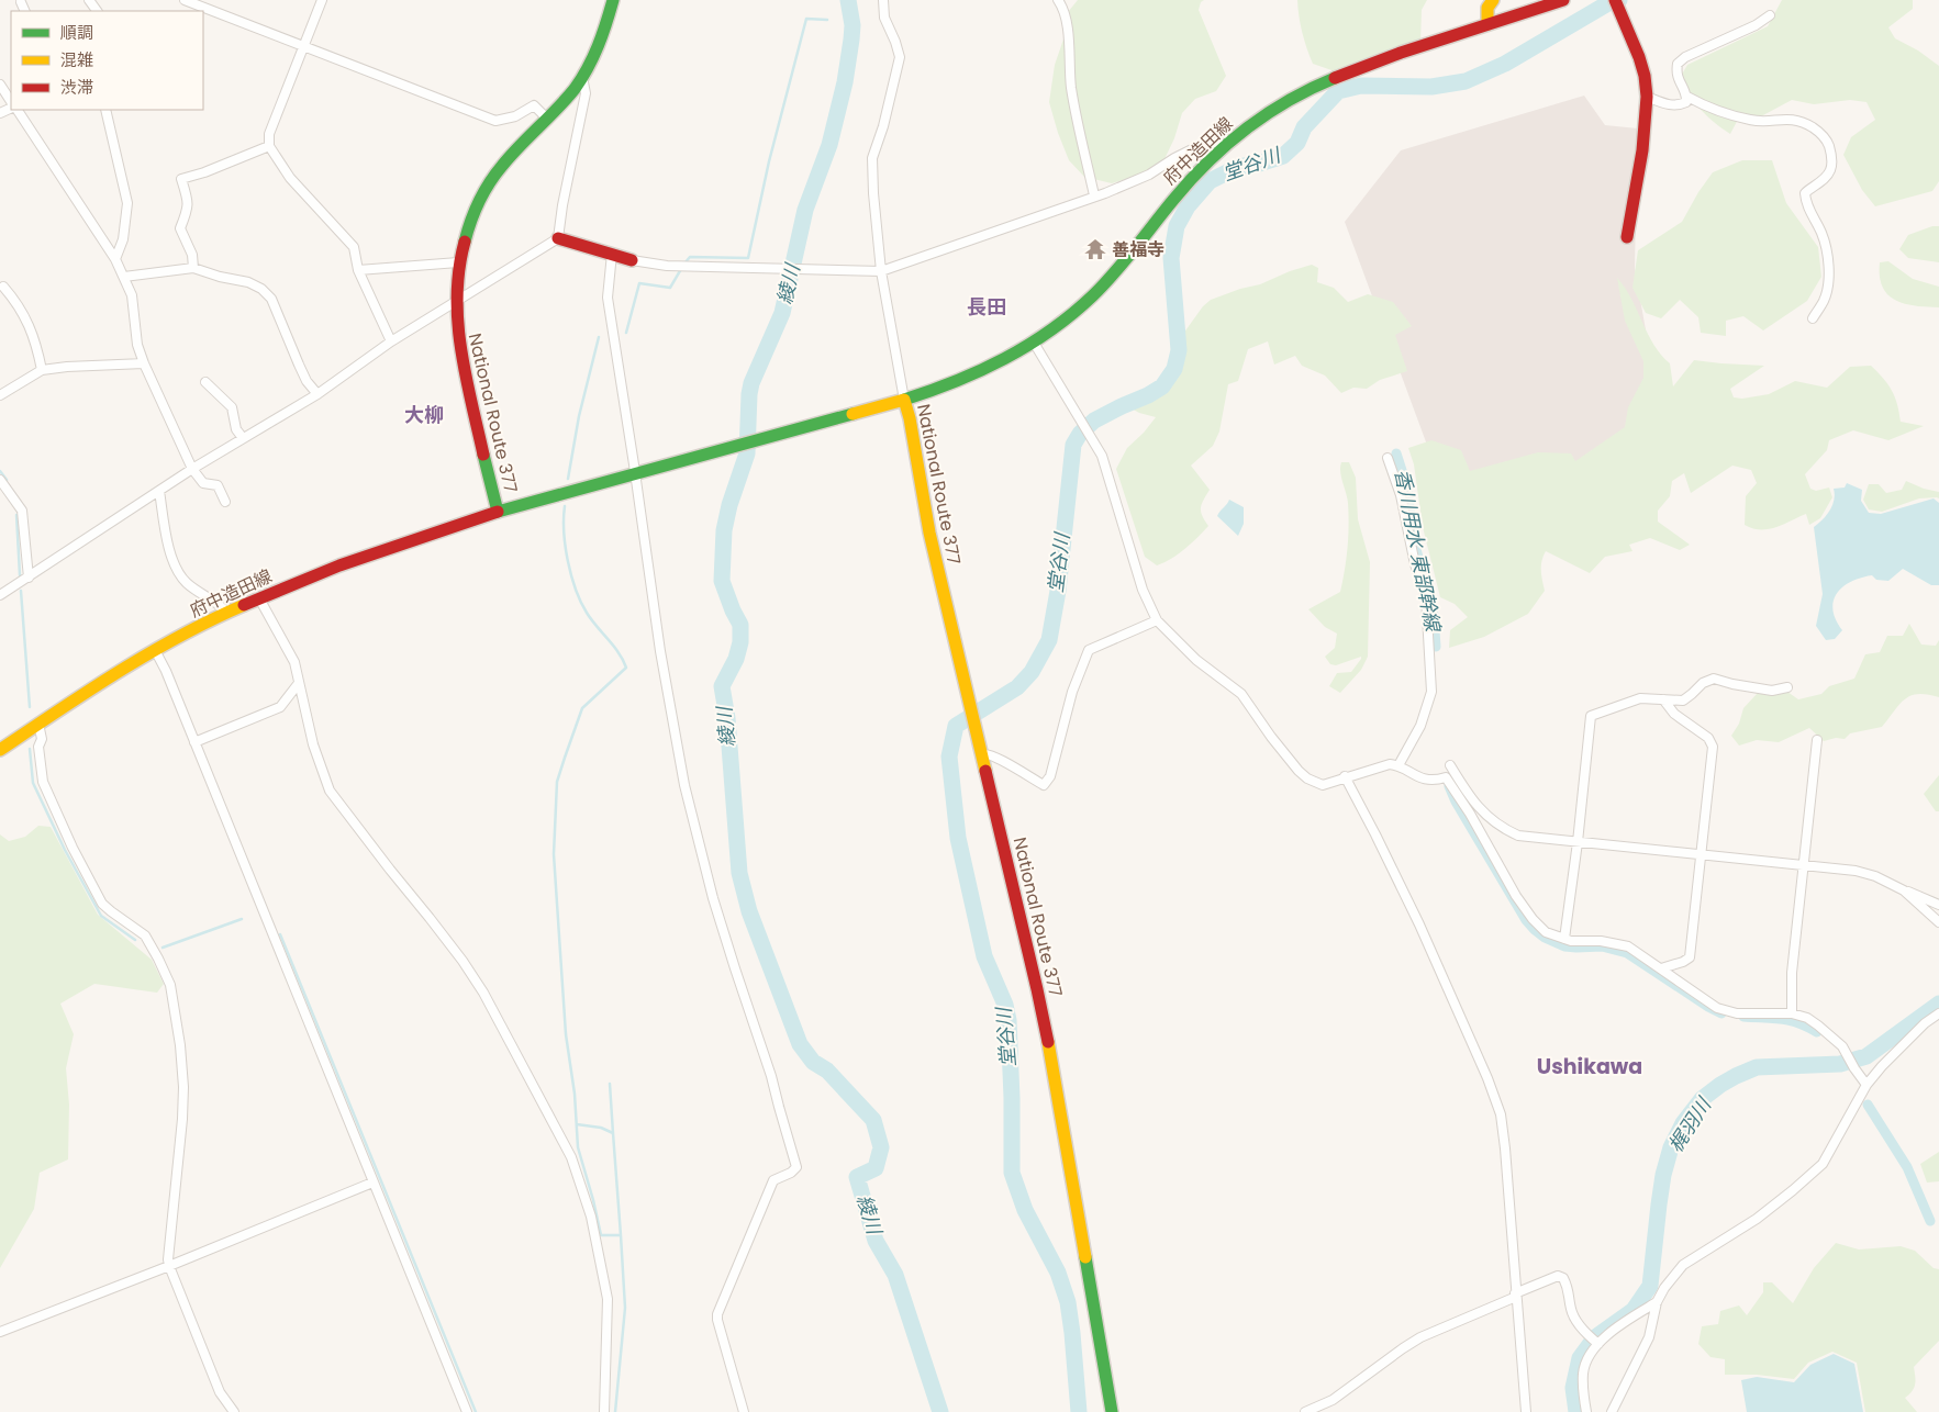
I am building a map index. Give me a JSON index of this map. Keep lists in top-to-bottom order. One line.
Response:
{"streets":{"main road":["府中造田線","National Route 377"]},"crossings":[["府中造田線","National Route 377"]],"districts":["長田","大柳","Ushikawa"],"water":["堂谷川","綾川","香川用水 東部幹線","梶羽川"],"places":{"temple":["善福寺"]},"legend":["順調","混雑","渋滞"]}
